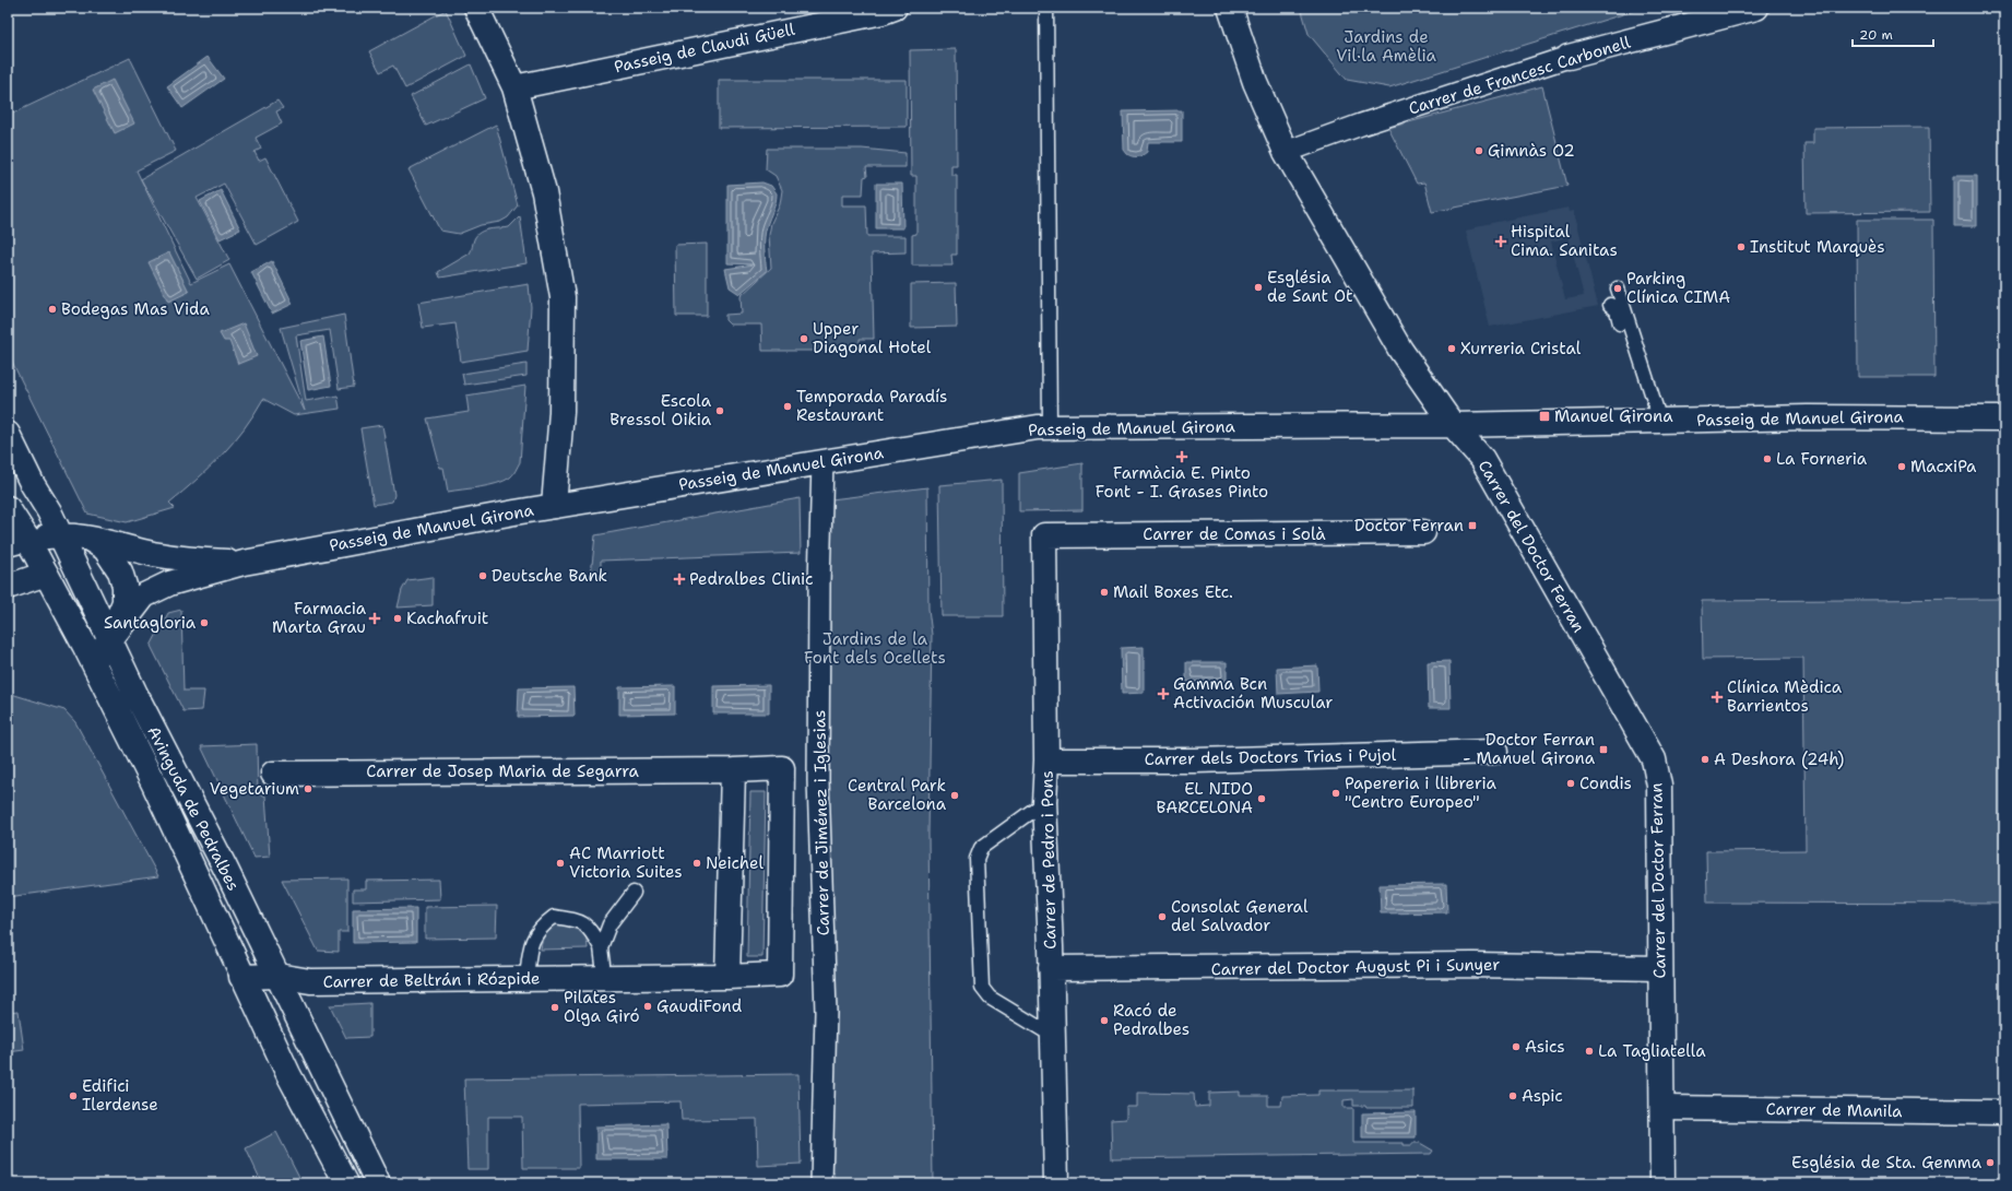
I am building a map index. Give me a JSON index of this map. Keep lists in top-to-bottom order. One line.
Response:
{"streets":{"street":["Passeig de Claudi Güell","Carrer de Francesc Carbonell","Passeig de Manuel Girona","Carrer de Comas i Solà","Carrer del Doctor Ferran","Carrer dels Doctors Trias i Pujol","Carrer de Josep Maria de Segarra","Avinguda de Pedralbes","Carrer de Jiménez i Iglesias","Carrer de Pedro i Pons","Carrer del Doctor August Pi i Sunyer","Carrer de Beltrán i Rózpide","Carrer de Manila"]},"crossings":[["Carrer de Francesc Carbonell","Carrer del Doctor Ferran"],["Passeig de Manuel Girona","Carrer del Doctor Ferran"],["Passeig de Manuel Girona","Carrer de Jiménez i Iglesias"],["Carrer de Comas i Solà","Carrer de Pedro i Pons"],["Carrer del Doctor Ferran","Carrer del Doctor August Pi i Sunyer"],["Carrer del Doctor Ferran","Carrer de Manila"],["Carrer dels Doctors Trias i Pujol","Carrer de Pedro i Pons"],["Carrer de Josep Maria de Segarra","Carrer de Beltrán i Rózpide"],["Avinguda de Pedralbes","Carrer de Beltrán i Rózpide"],["Carrer de Pedro i Pons","Carrer del Doctor August Pi i Sunyer"]],"parks":["Jardins de Vil·la Amèlia","Jardins de la Font dels Ocellets"],"places":{"other":["Gimnàs O2","Institut Marquès","Església de Sant Ot","Parking Clínica CIMA","Bodegas Mas Vida","Upper Diagonal Hotel","Xurreria Cristal","Temporada Paradís Restaurant","Escola Bressol Oikia","La Forneria","MacxiPa","Deutsche Bank","Mail Boxes Etc.","Kachafruit","Santagloria","A Deshora (24h)","Condis","Vegetarium","Papereria i llibreria \"Centro Europeo\"","Central Park Barcelona","EL NIDO BARCELONA","AC Marriott Victoria Suites","Neichel","Consolat General del Salvador","GaudiFond","Pilates Olga Giró","Racó de Pedralbes","Asics","La Tagliatella","Edifici Ilerdense","Aspic","Església de Sta. Gemma"],"health":["Hispital Cima. Sanitas","Farmàcia E. Pinto Font - I. Grases Pinto","Pedralbes Clinic","Farmacia Marta Grau","Gamma Bcn Activación Muscular","Clínica Mèdica Barrientos"],"transit":["Manuel Girona","Doctor Ferran","Doctor Ferran - Manuel Girona"]},"scale_bar":"20 m"}
